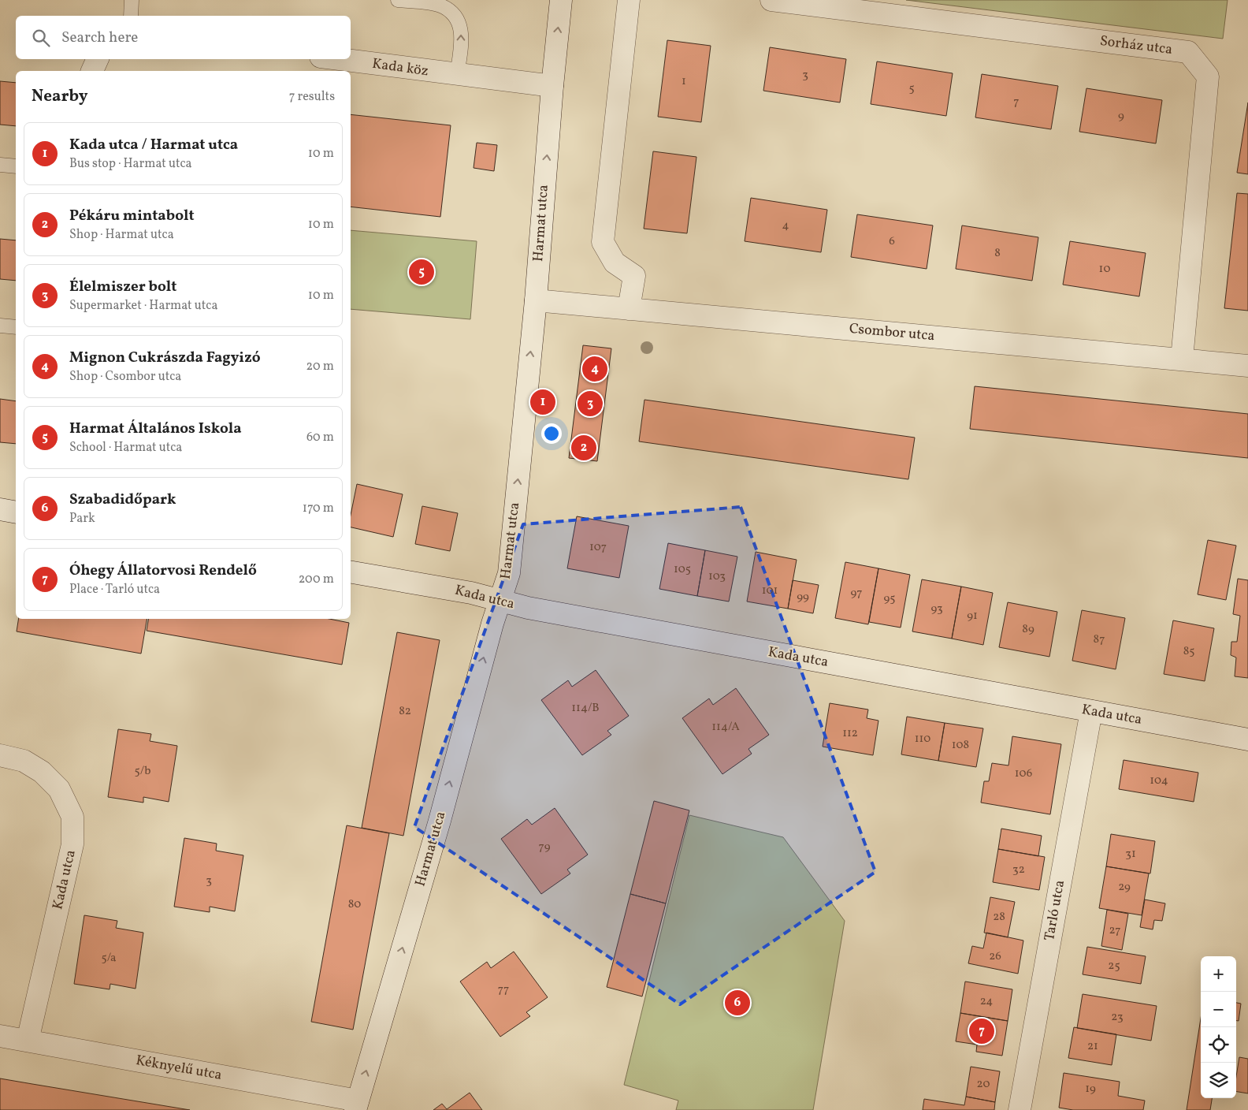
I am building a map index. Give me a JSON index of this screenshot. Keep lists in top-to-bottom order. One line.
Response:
{"streets":{"street":["Sorház utca","Kada köz","Harmat utca","Csombor utca","Kada utca","Tarló utca","Kéknyelű utca"]},"crossings":[["Sorház utca","Csombor utca"],["Kada köz","Harmat utca"],["Harmat utca","Csombor utca"],["Harmat utca","Kada utca"],["Harmat utca","Kéknyelű utca"],["Kada utca","Tarló utca"],["Kada utca","Kéknyelű utca"]],"one_way":["Harmat utca"],"house_numbers":["3","1","5","7","9","4","6","8","10","107","105","103","101","97","99","95","93","91","89","87","85","114/B","82","114/A","112","110","108","5/b","106","104","79","31","32","3","29","80","28","27","26","5/a","25","77","24","23","21","20","19"],"page":{"search":"Search here","heading":["Nearby","7 results"],"list":[{"mark":"1","name":"Kada utca / Harmat utca","note":"Bus stop · Harmat utca","value":"10 m"},{"mark":"2","name":"Pékáru mintabolt","note":"Shop · Harmat utca","value":"10 m"},{"mark":"3","name":"Élelmiszer bolt","note":"Supermarket · Harmat utca","value":"10 m"},{"mark":"4","name":"Mignon Cukrászda Fagyizó","note":"Shop · Csombor utca","value":"20 m"},{"mark":"5","name":"Harmat Általános Iskola","note":"School · Harmat utca","value":"60 m"},{"mark":"6","name":"Szabadidőpark","note":"Park","value":"170 m"},{"mark":"7","name":"Óhegy Állatorvosi Rendelő","note":"Place · Tarló utca","value":"200 m"}],"pins":["5","4","1","3","2","6","7"],"map_buttons":["+","−"]}}
